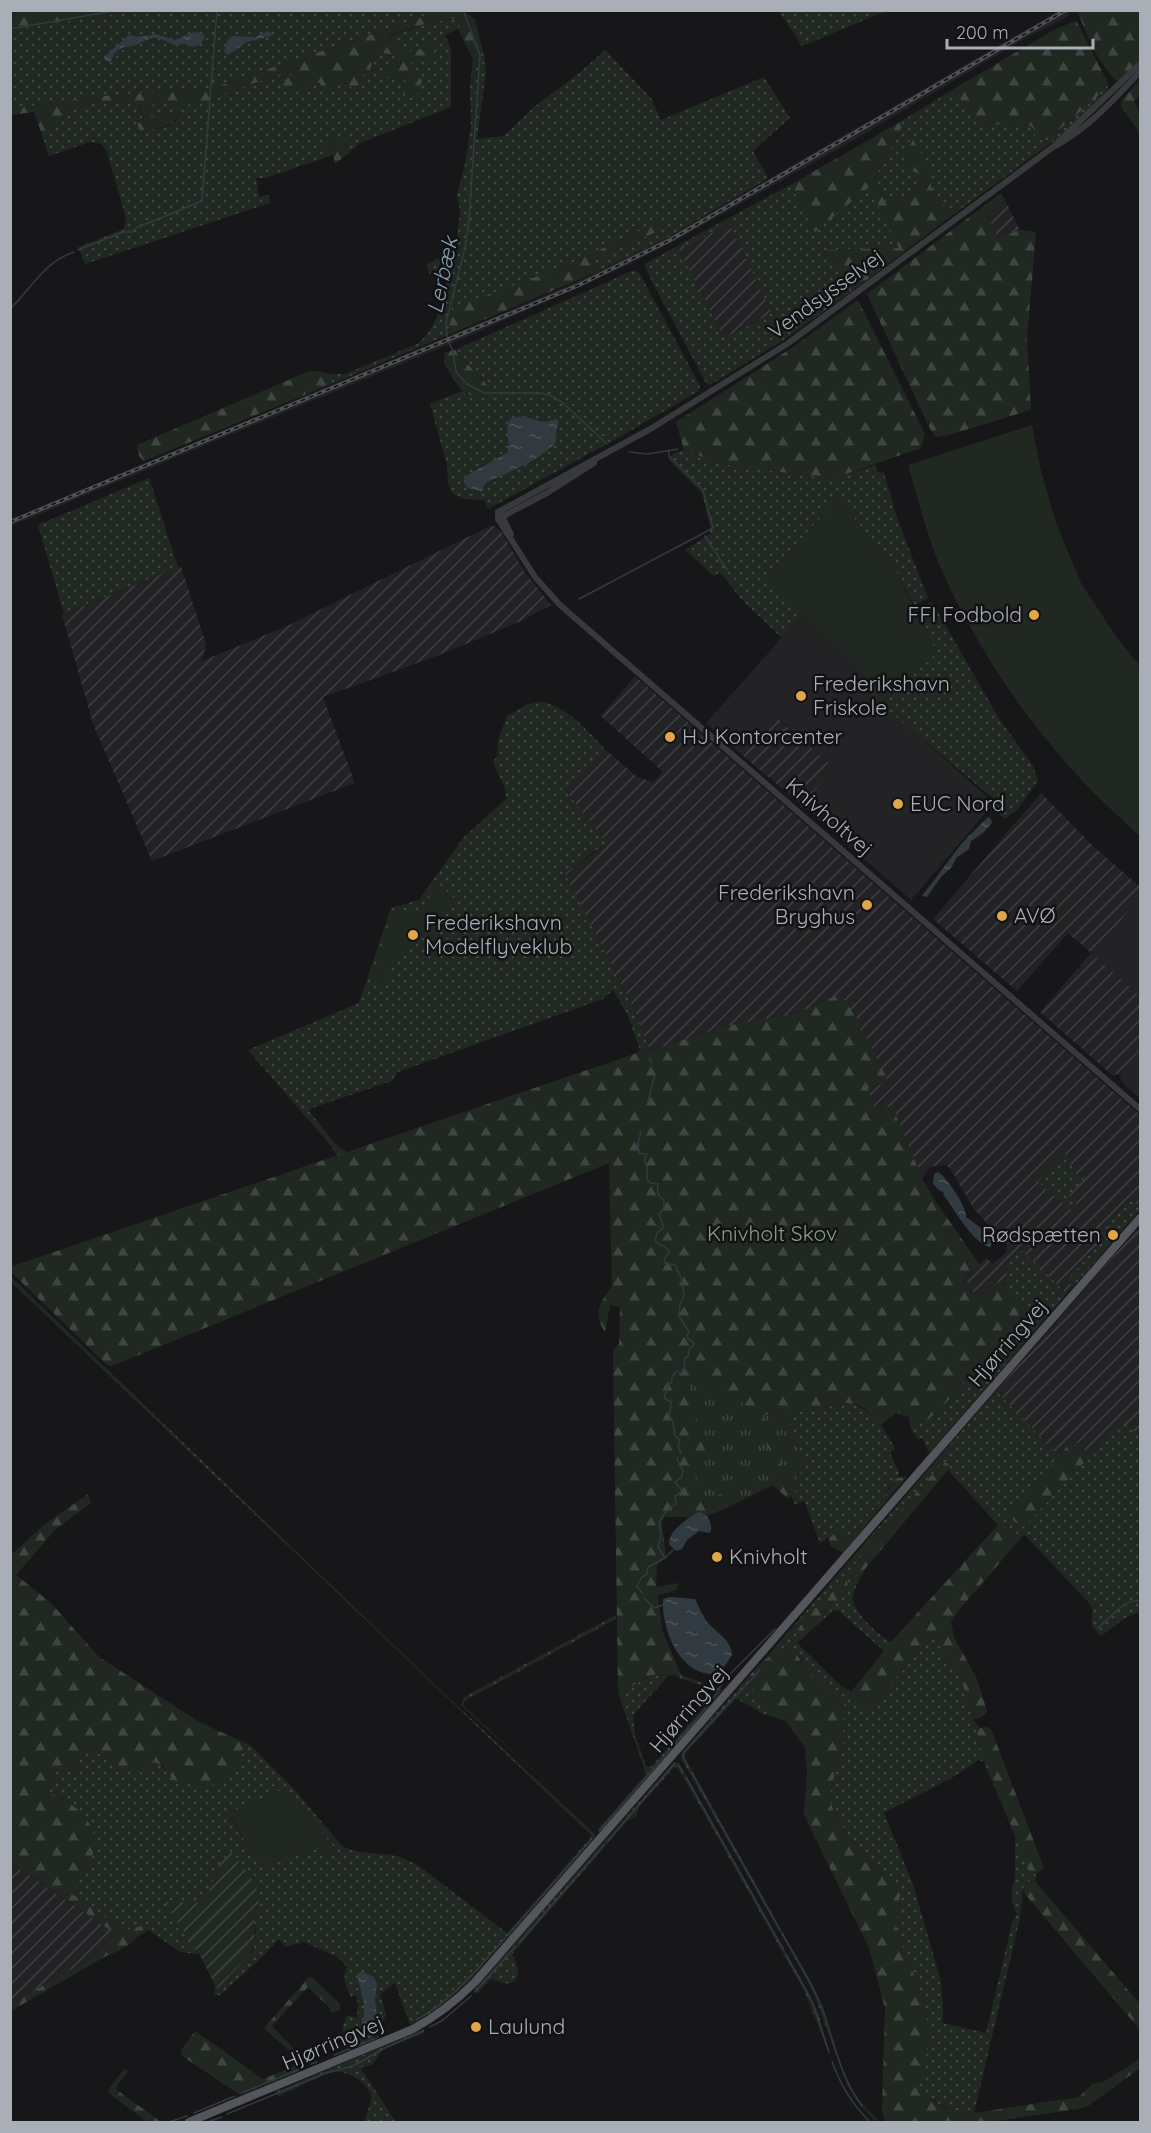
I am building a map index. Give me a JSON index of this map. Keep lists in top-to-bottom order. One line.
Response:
{"streets":{"main road":["Hjørringvej"],"street":["Vendsysselvej","Knivholtvej"]},"crossings":[["Vendsysselvej","Knivholtvej"]],"water":["Lerbæk"],"parks":["Knivholt Skov"],"places":["FFI Fodbold","Frederikshavn Friskole","HJ Kontorcenter","EUC Nord","Frederikshavn Bryghus","AVØ","Frederikshavn Modelflyveklub","Rødspætten","Knivholt","Laulund"],"scale_bar":"200 m"}
